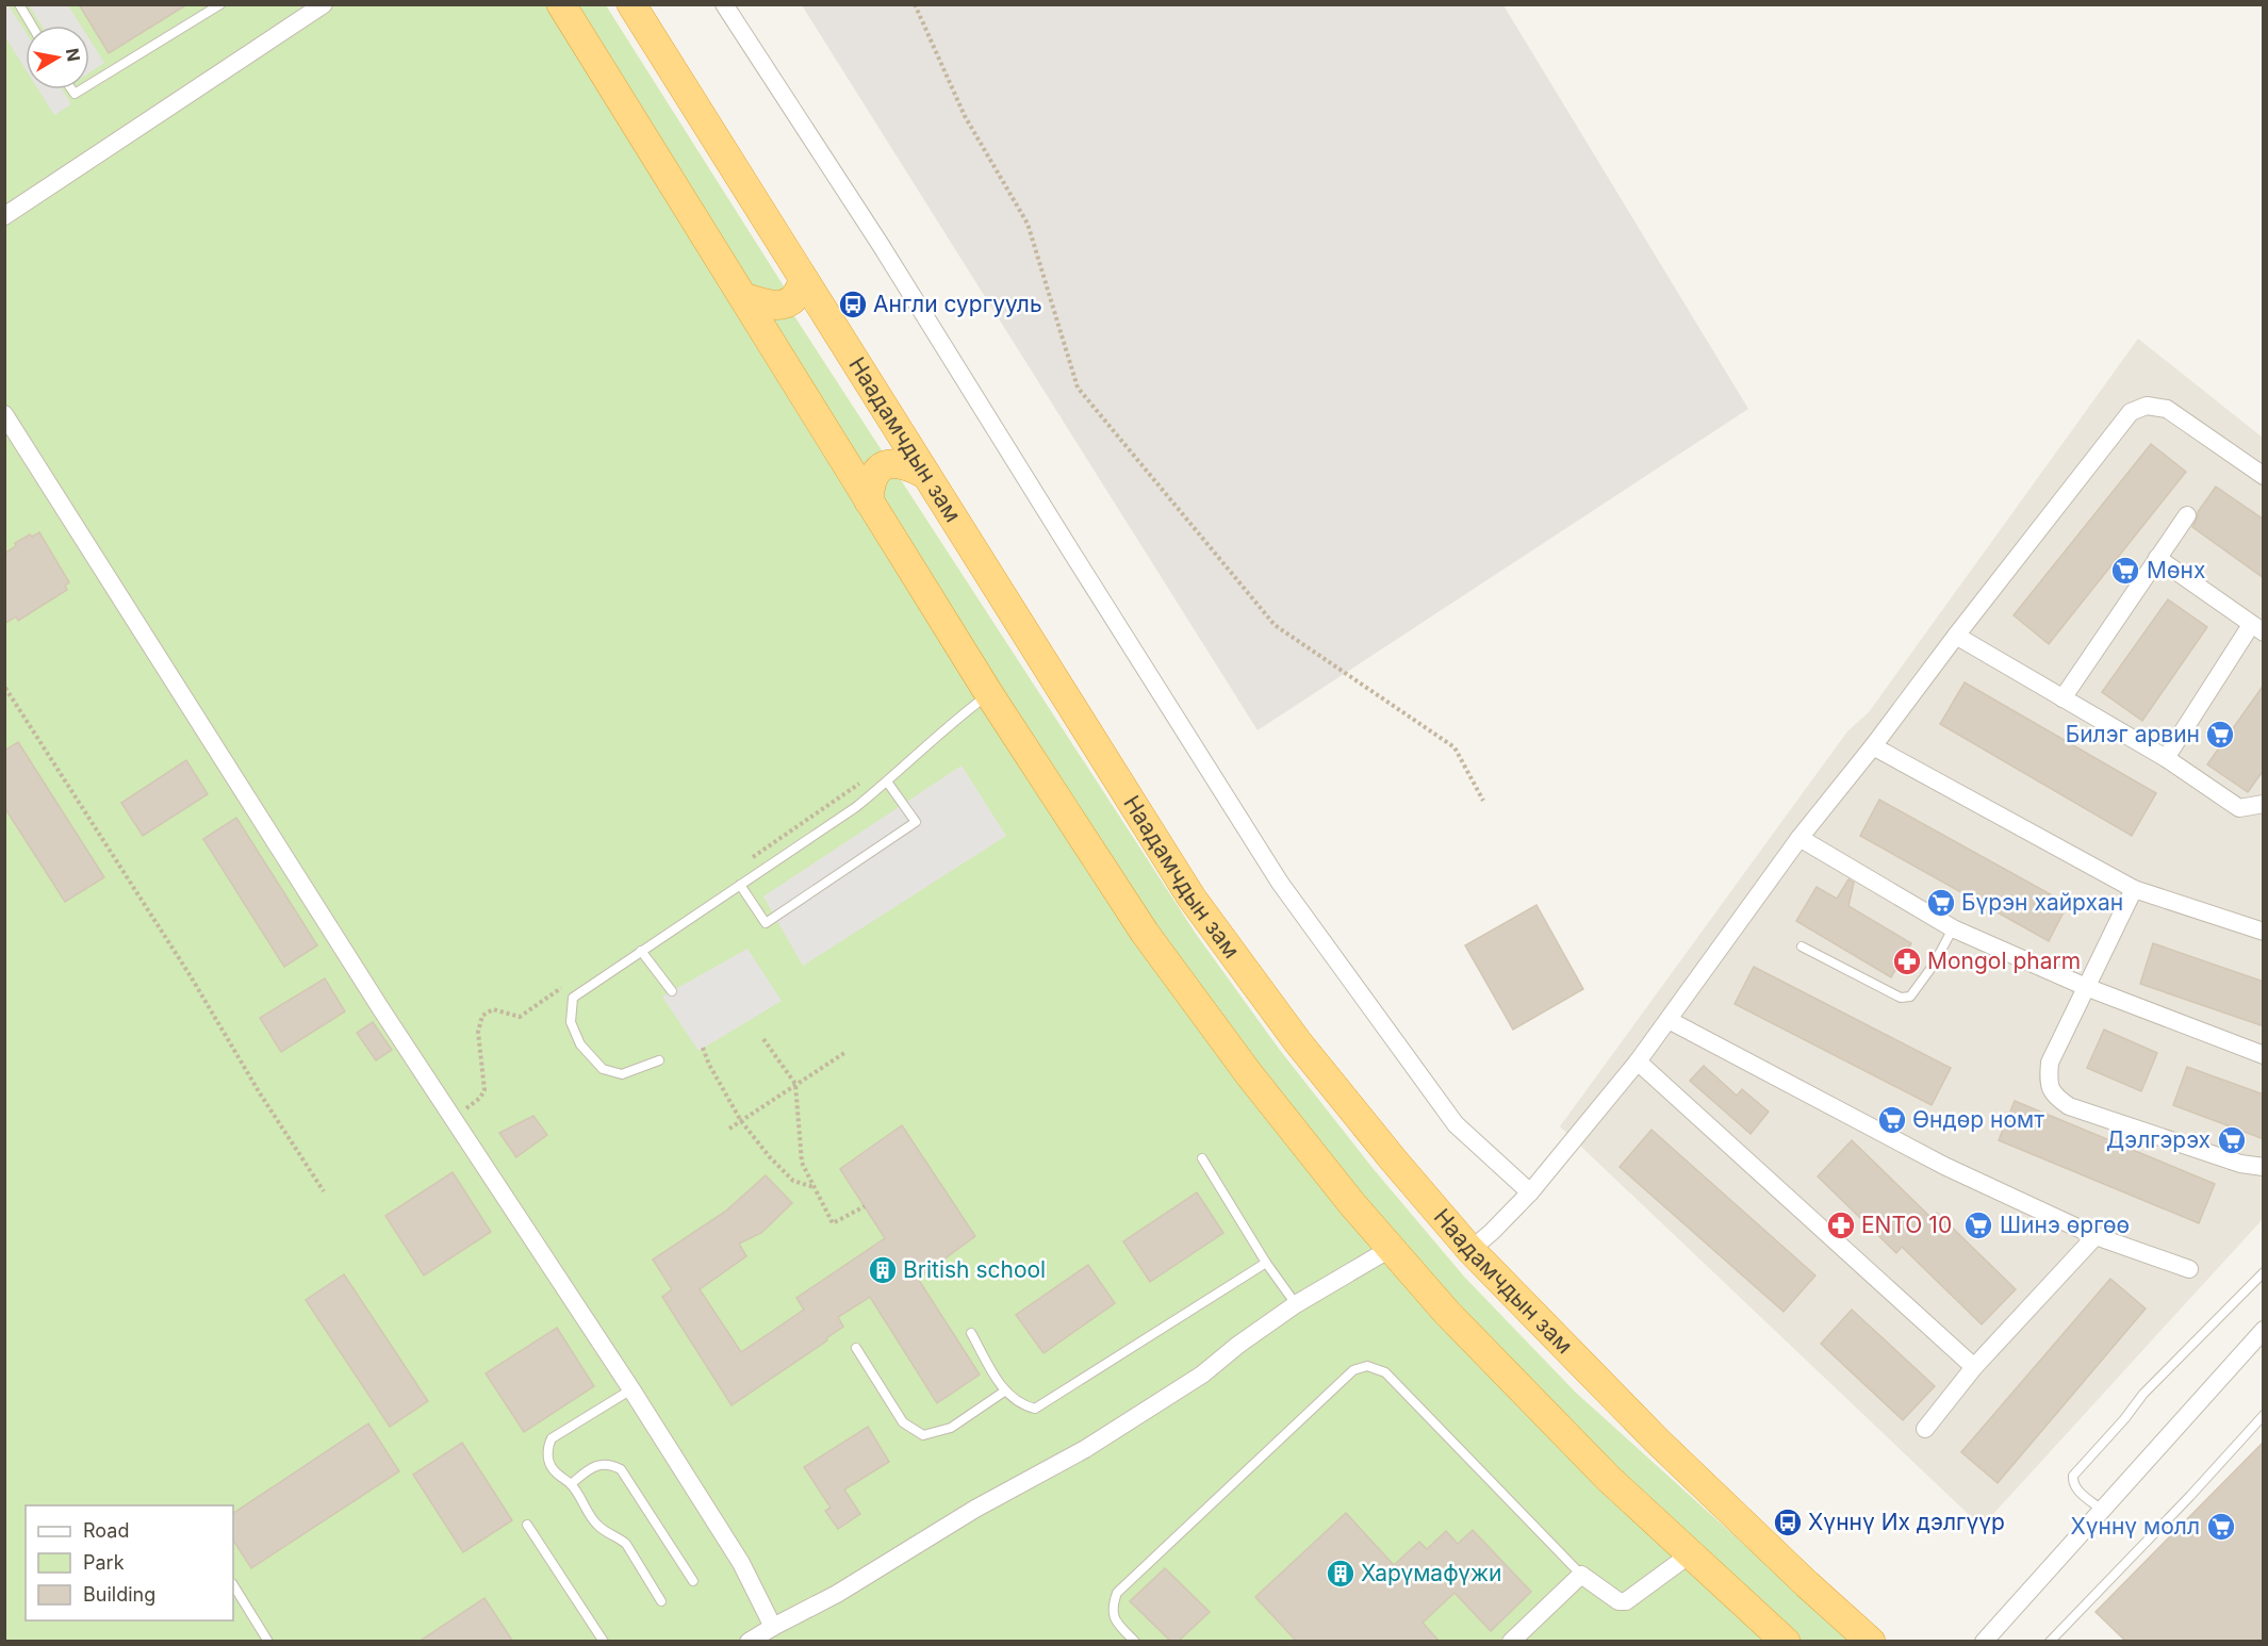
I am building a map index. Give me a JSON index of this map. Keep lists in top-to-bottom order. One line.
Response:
{"streets":{"highway":["Наадамчдын зам"]},"places":{"bus stop":["Англи сургууль","Хүннү Их дэлгүүр"],"supermarket":["Мөнх","Билэг арвин","Бүрэн хайрхан","Өндөр номт","Дэлгэрэх","Шинэ өргөө","Хүннү молл"],"pharmacy":["Mongol pharm","ENTO 10"],"building":["British school","Харүмафүжи"]},"legend":["Road","Park","Building"],"north":"right"}
